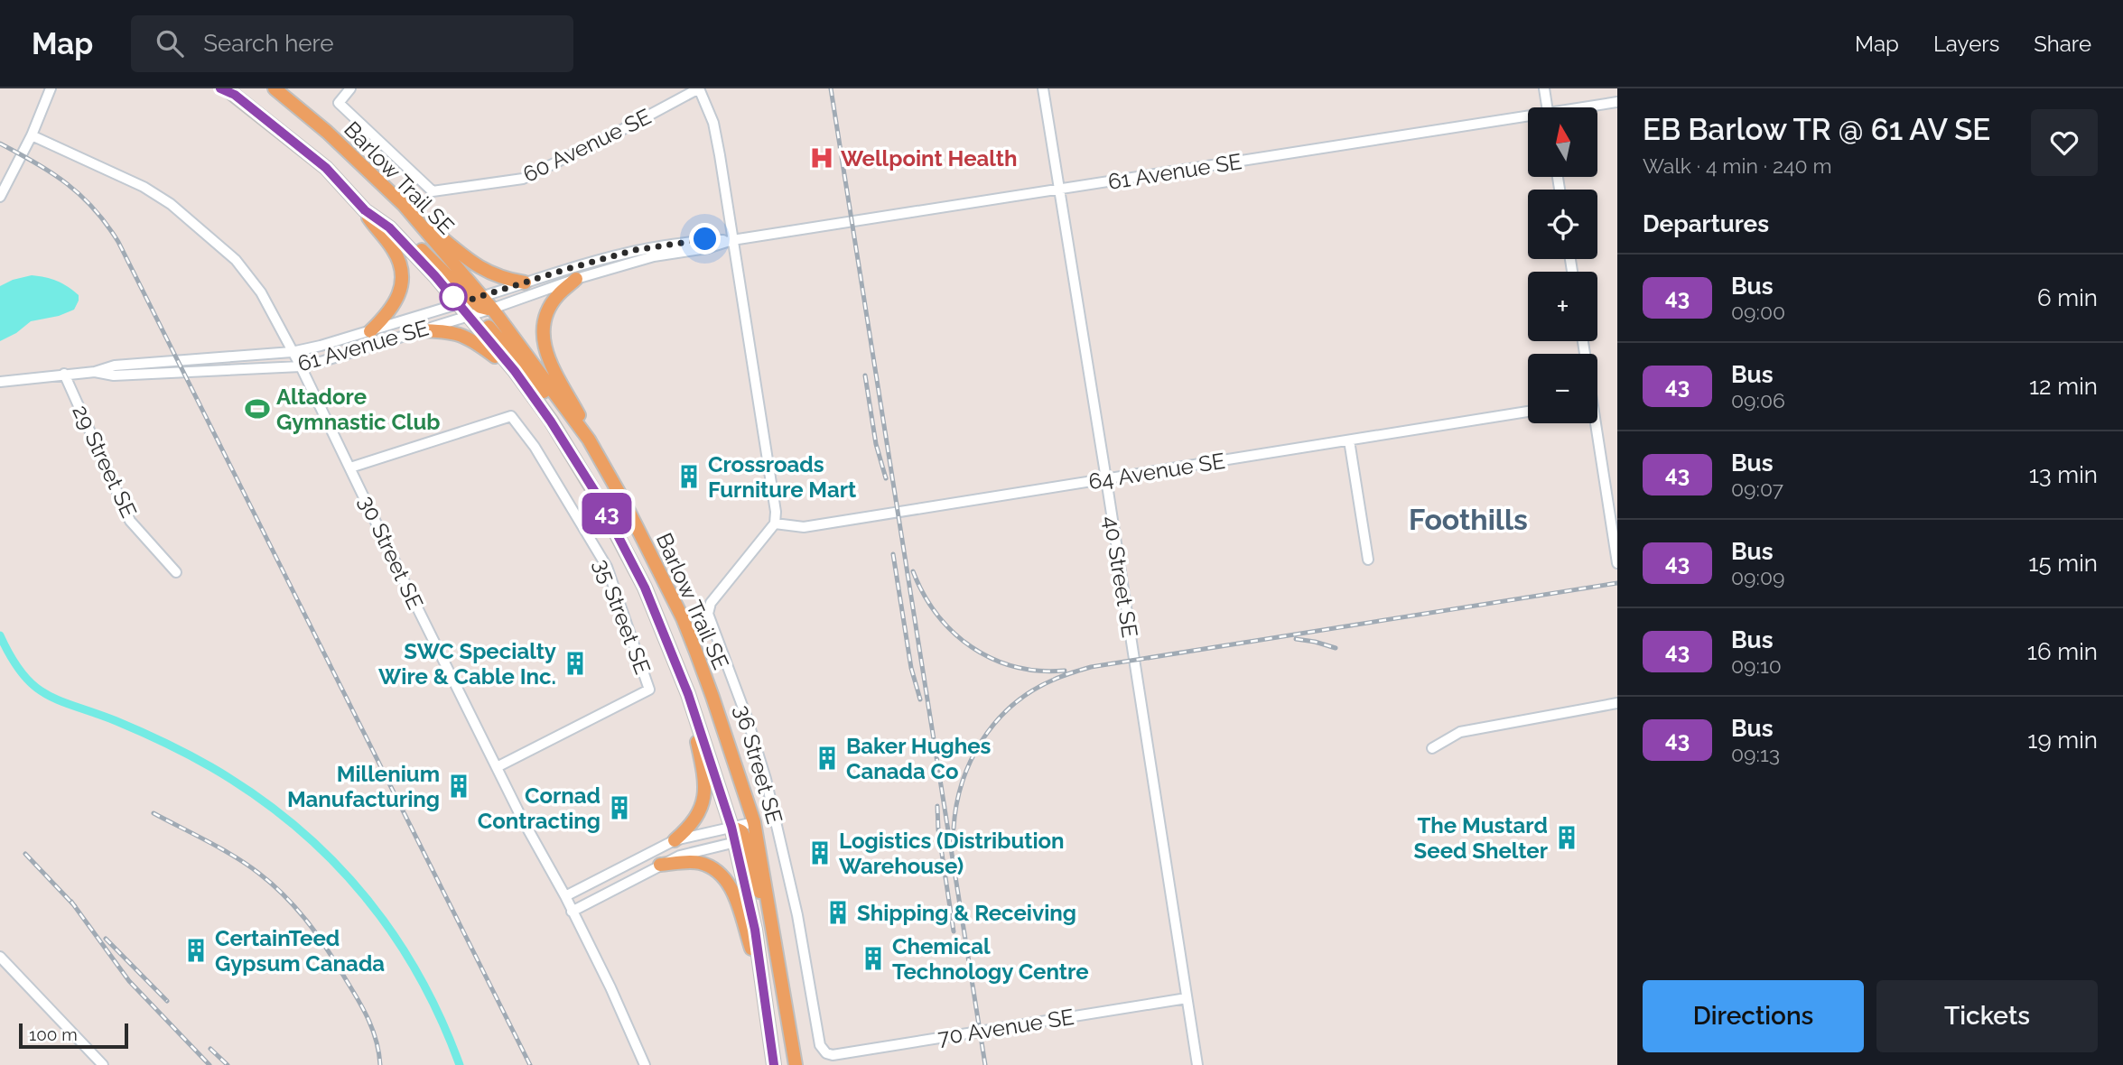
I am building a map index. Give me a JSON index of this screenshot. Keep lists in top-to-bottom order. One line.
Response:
{"streets":{"main road":["Barlow Trail SE"],"street":["60 Avenue SE","61 Avenue SE","29 Street SE","64 Avenue SE","30 Street SE","40 Street SE","35 Street SE","36 Street SE","70 Avenue SE"]},"crossings":[["61 Avenue SE","Barlow Trail SE"],["61 Avenue SE","29 Street SE"],["61 Avenue SE","30 Street SE"],["61 Avenue SE","40 Street SE"],["64 Avenue SE","40 Street SE"],["64 Avenue SE","36 Street SE"],["30 Street SE","35 Street SE"],["40 Street SE","70 Avenue SE"],["36 Street SE","70 Avenue SE"]],"districts":["Foothills"],"places":{"hospital":["Wellpoint Health"],"sports":["Altadore Gymnastic Club"],"building":["Crossroads Furniture Mart","SWC Specialty Wire & Cable Inc.","Baker Hughes Canada Co","Millenium Manufacturing","Cornad Contracting","The Mustard Seed Shelter","Logistics (Distribution Warehouse)","Shipping & Receiving","CertainTeed Gypsum Canada","Chemical Technology Centre"]},"lines":["bus line 43"],"scale_bar":"100 m","north":"top","page":{"header":"Map","search":"Search here","nav":["Map","Layers","Share"],"on_map":"43","heading":[["EB Barlow TR @ 61 AV SE","Walk · 4 min · 240 m"],"Departures"],"map_buttons":["+","−"],"list":[{"mark":"43","name":"Bus","note":"09:00","value":"6 min"},{"mark":"43","name":"Bus","note":"09:06","value":"12 min"},{"mark":"43","name":"Bus","note":"09:07","value":"13 min"},{"mark":"43","name":"Bus","note":"09:09","value":"15 min"},{"mark":"43","name":"Bus","note":"09:10","value":"16 min"},{"mark":"43","name":"Bus","note":"09:13","value":"19 min"}],"buttons":["Directions","Tickets"],"scale":"100 m"}}
